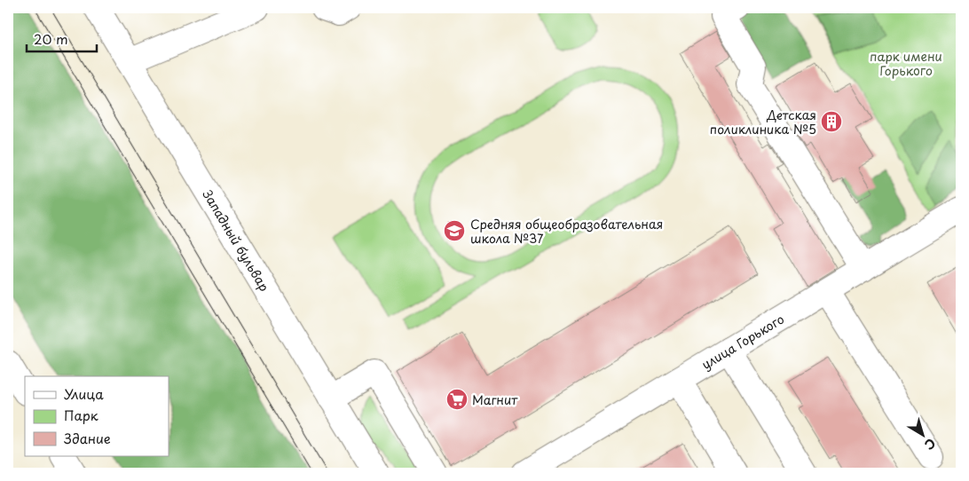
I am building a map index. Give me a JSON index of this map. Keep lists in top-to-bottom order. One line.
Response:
{"streets":{"street":["Западный бульвар","улица Горького"]},"parks":["парк имени Горького"],"places":{"building":["Детская поликлиника №5"],"school or university":["Средняя общеобразовательная школа №37"],"supermarket":["Магнит"]},"legend":["Улица","Парк","Здание"],"scale_bar":"20 m","north":"bottom right"}
